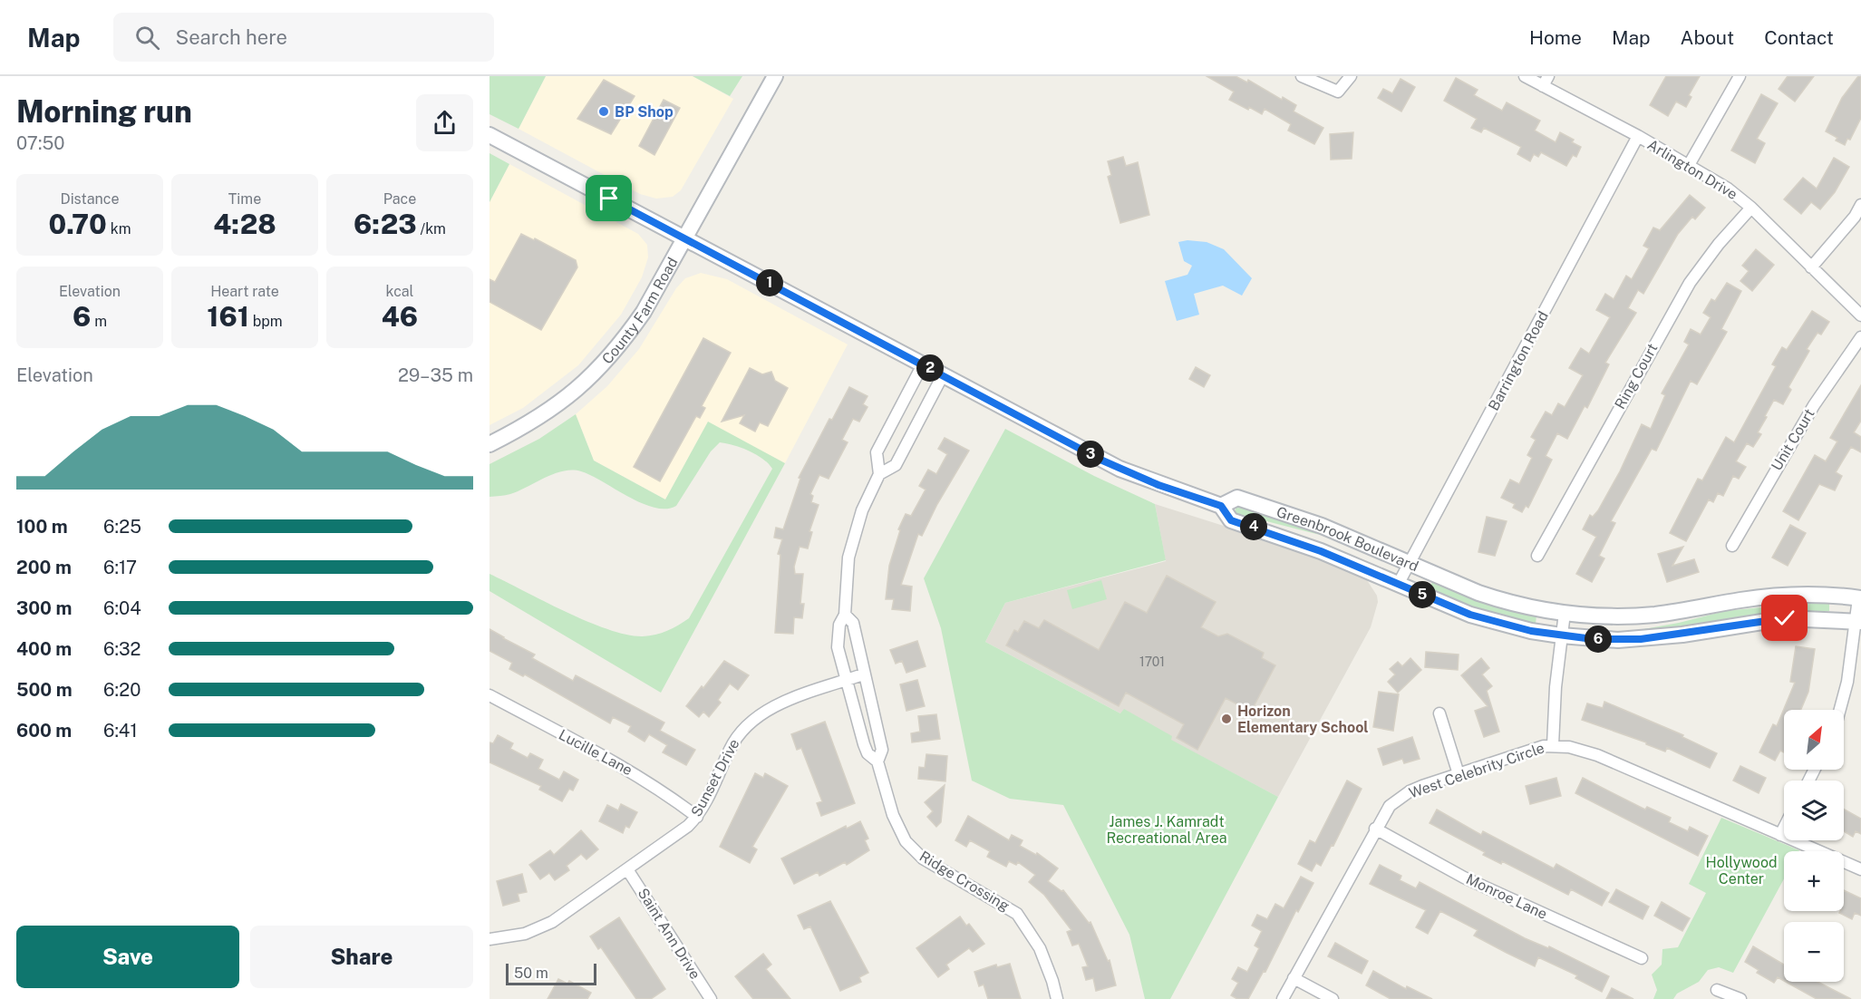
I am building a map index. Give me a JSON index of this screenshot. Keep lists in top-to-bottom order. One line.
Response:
{"streets":{"main road":["County Farm Road","Greenbrook Boulevard"],"street":["Arlington Drive","Barrington Road","Ring Court","Unit Court","Lucille Lane","West Celebrity Circle","Sunset Drive","Ridge Crossing","Monroe Lane","Saint Ann Drive"]},"crossings":[["Arlington Drive","Barrington Road"],["Arlington Drive","Ring Court"],["County Farm Road","Greenbrook Boulevard"],["Barrington Road","Greenbrook Boulevard"],["Greenbrook Boulevard","Ridge Crossing"],["Lucille Lane","Sunset Drive"],["West Celebrity Circle","Monroe Lane"],["Sunset Drive","Ridge Crossing"],["Sunset Drive","Saint Ann Drive"]],"parks":["James J. Kamradt Recreational Area","Hollywood Center"],"places":["BP Shop","Horizon Elementary School"],"house_numbers":["1701"],"scale_bar":"50 m","north":"top right","page":{"header":"Map","search":"Search here","nav":["Home","Map","About","Contact"],"heading":["Morning run","07:50"],"stats":[["Distance","0.70 km"],["Time","4:28"],["Pace","6:23 /km"],["Elevation","6 m"],["Heart rate","161 bpm"],["kcal","46"]],"pins":["1","2","3","4","5","6"],"chart":["Elevation","29–35 m"],"list":[{"name":"100 m","note":"6:25"},{"name":"200 m","note":"6:17"},{"name":"300 m","note":"6:04"},{"name":"400 m","note":"6:32"},{"name":"500 m","note":"6:20"},{"name":"600 m","note":"6:41"}],"map_buttons":["+","−"],"buttons":["Save","Share"],"scale":"50 m"}}
